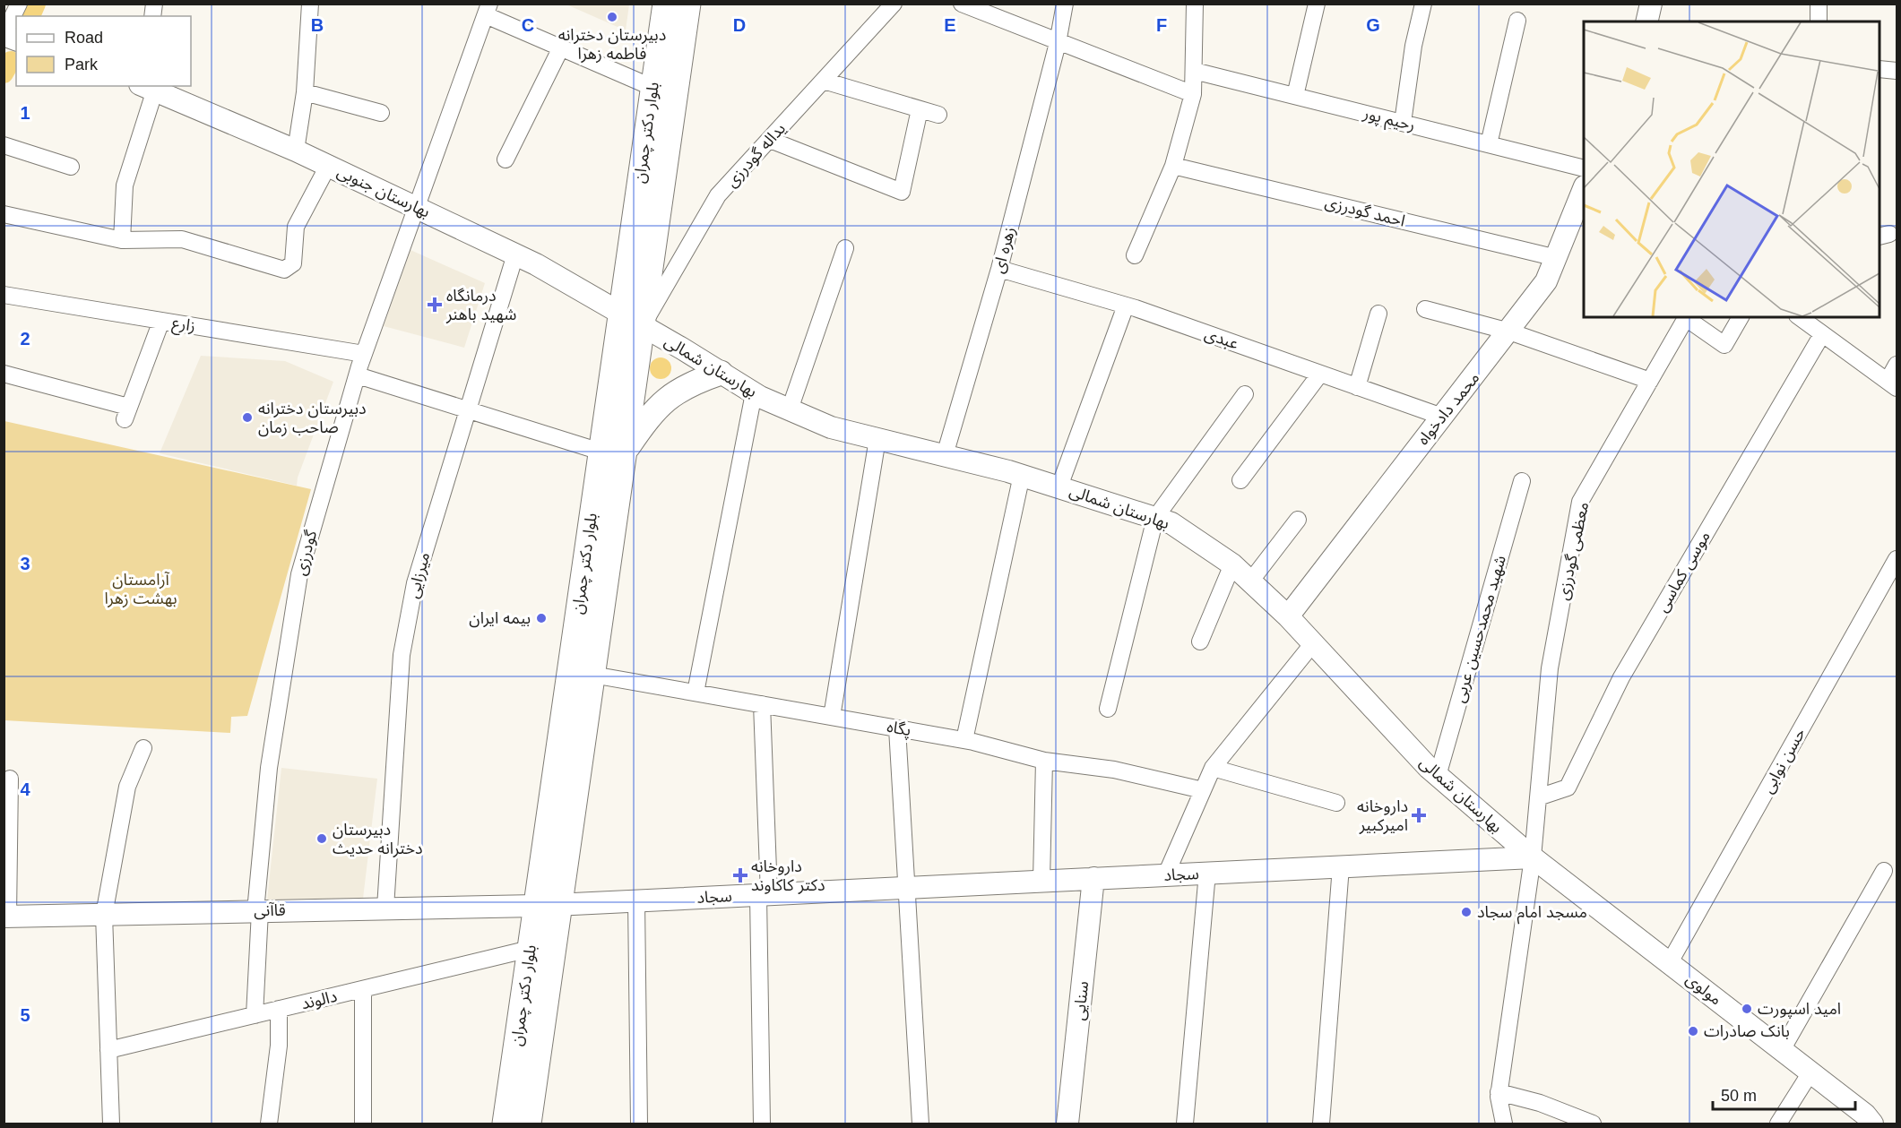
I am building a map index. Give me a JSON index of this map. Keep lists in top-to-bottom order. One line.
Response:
{"streets":{"main road":["بلوار دکتر چمران"],"street":["رحیم پور","یداله گودرزی","بهارستان جنوبی","احمد گودرزی","زهره ای","زارع","عبدی","بهارستان شمالی","محمد دادخواه","معظمی گودرزی","گودرزی","موسی کماسی","میرزایی","شهید محمدحسین عربی","پگاه","حسن نوابی","سجاد","قاآنی","مولوی","دالوند","سنایی"]},"crossings":[["بلوار دکتر چمران","یداله گودرزی"],["بلوار دکتر چمران","بهارستان جنوبی"],["بلوار دکتر چمران","بهارستان شمالی"],["بلوار دکتر چمران","پگاه"],["بلوار دکتر چمران","سجاد"],["بلوار دکتر چمران","قاآنی"],["بلوار دکتر چمران","دالوند"],["یداله گودرزی","بهارستان شمالی"],["بهارستان جنوبی","بهارستان شمالی"],["بهارستان جنوبی","گودرزی"],["بهارستان جنوبی","میرزایی"],["احمد گودرزی","محمد دادخواه"],["زهره ای","عبدی"],["زهره ای","بهارستان شمالی"],["زارع","گودرزی"],["عبدی","محمد دادخواه"],["بهارستان شمالی","محمد دادخواه"],["بهارستان شمالی","معظمی گودرزی"],["بهارستان شمالی","شهید محمدحسین عربی"],["بهارستان شمالی","سجاد"],["بهارستان شمالی","مولوی"],["معظمی گودرزی","موسی کماسی"],["معظمی گودرزی","سجاد"],["معظمی گودرزی","مولوی"],["گودرزی","قاآنی"],["گودرزی","دالوند"],["میرزایی","قاآنی"],["حسن نوابی","مولوی"],["سجاد","قاآنی"],["سجاد","مولوی"],["سجاد","سنایی"]],"parks":["آرامستان بهشت زهرا"],"places":{"other":["دبیرستان دخترانه فاطمه زهرا","دبیرستان دخترانه صاحب زمان","بیمه ایران","دبیرستان دخترانه حدیث","مسجد امام سجاد","امید اسپورت","بانک صادرات"],"health":["درمانگاه شهید باهنر","داروخانه امیرکبیر","داروخانه دکتر کاکاوند"]},"legend":["Road","Park"],"scale_bar":"50 m","grid":{"columns":["B","C","D","E","F","G"],"rows":["1","2","3","4","5"]}}
